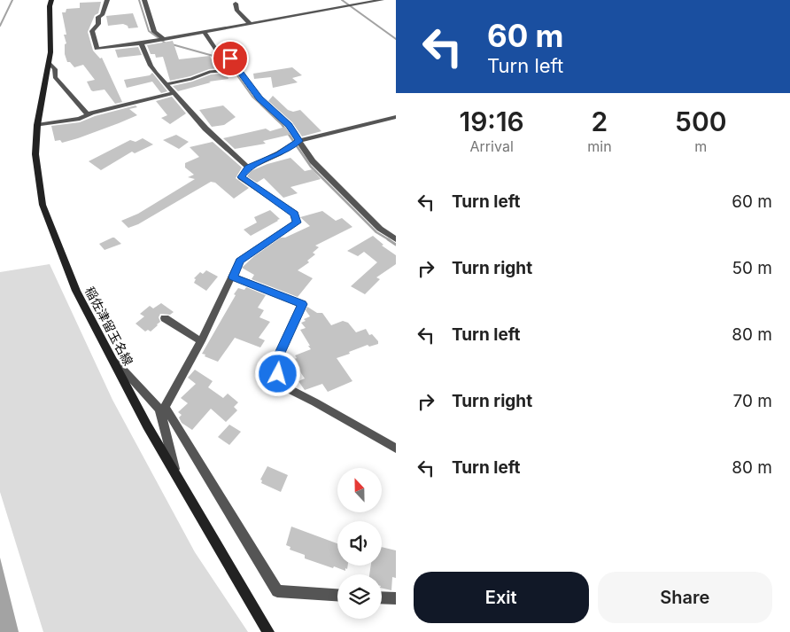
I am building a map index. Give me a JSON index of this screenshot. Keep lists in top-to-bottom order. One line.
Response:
{"streets":{"main road":["稲佐津留玉名線"]},"north":"top","page":{"turn":["60 m","Turn left"],"eta":["19:16","Arrival","2","min","500","m"],"list":[{"name":"Turn left","value":"60 m"},{"name":"Turn right","value":"50 m"},{"name":"Turn left","value":"80 m"},{"name":"Turn right","value":"70 m"},{"name":"Turn left","value":"80 m"}],"buttons":["Exit","Share"]}}
